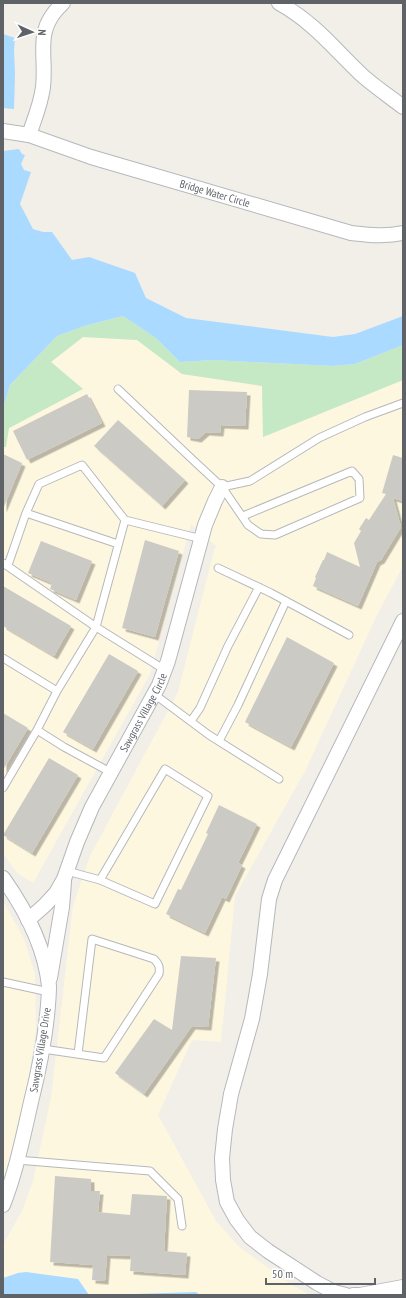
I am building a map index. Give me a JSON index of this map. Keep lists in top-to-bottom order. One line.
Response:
{"streets":{"street":["Bridge Water Circle","Sawgrass Village Circle","Sawgrass Village Drive"]},"crossings":[["Sawgrass Village Circle","Sawgrass Village Drive"]],"scale_bar":"50 m","north":"right"}
